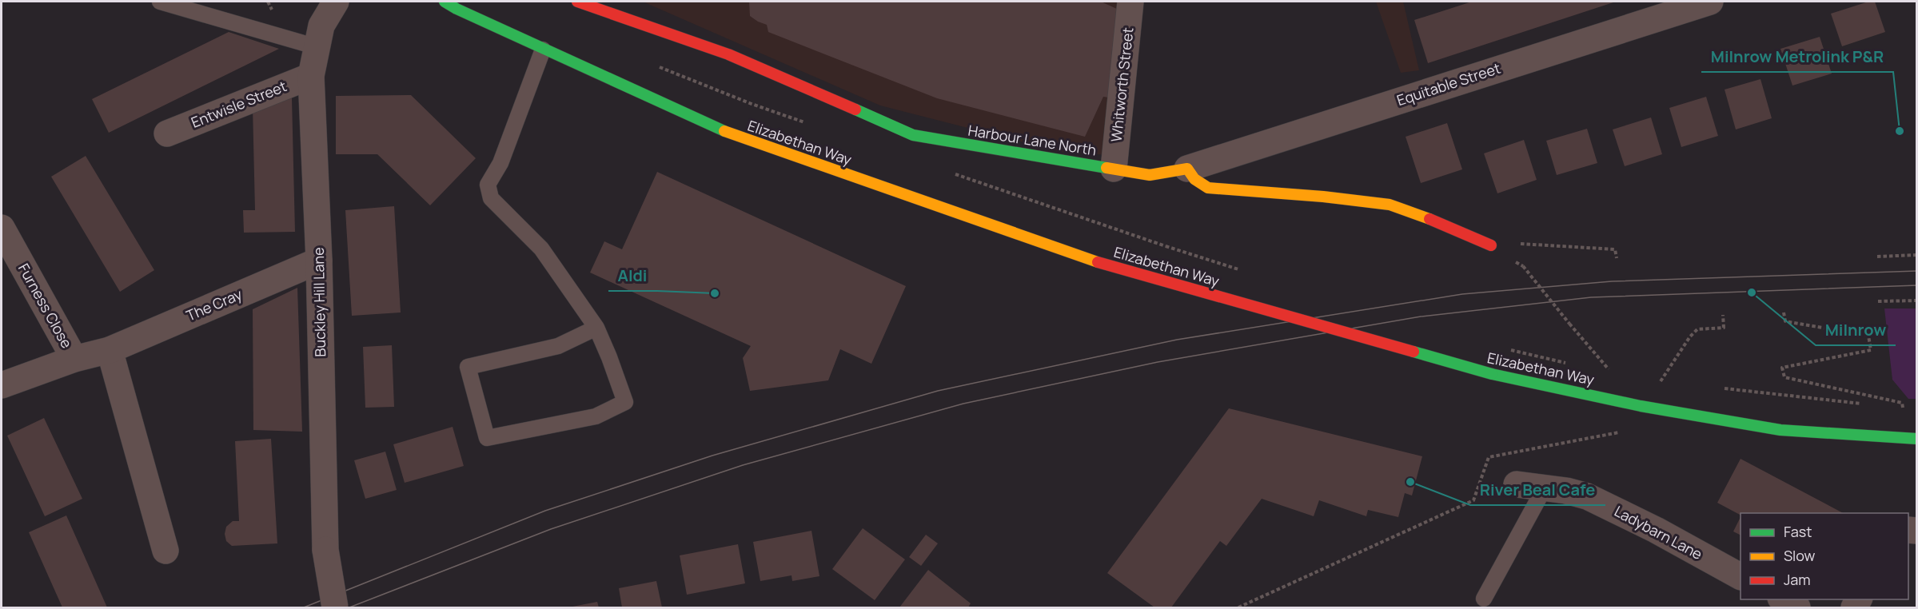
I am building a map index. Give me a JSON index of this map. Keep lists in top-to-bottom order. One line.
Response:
{"streets":{"main road":["Harbour Lane North","Elizabethan Way"],"street":["Whitworth Street","Equitable Street","Entwisle Street","Buckley Hill Lane","The Cray","Furness Close","Ladybarn Lane"]},"crossings":[["Whitworth Street","Harbour Lane North"],["Equitable Street","Harbour Lane North"],["Entwisle Street","Buckley Hill Lane"],["Buckley Hill Lane","The Cray"],["The Cray","Furness Close"]],"places":["Milnrow Metrolink P&R","Milnrow","Aldi","River Beal Cafe"],"legend":["Fast","Slow","Jam"]}
